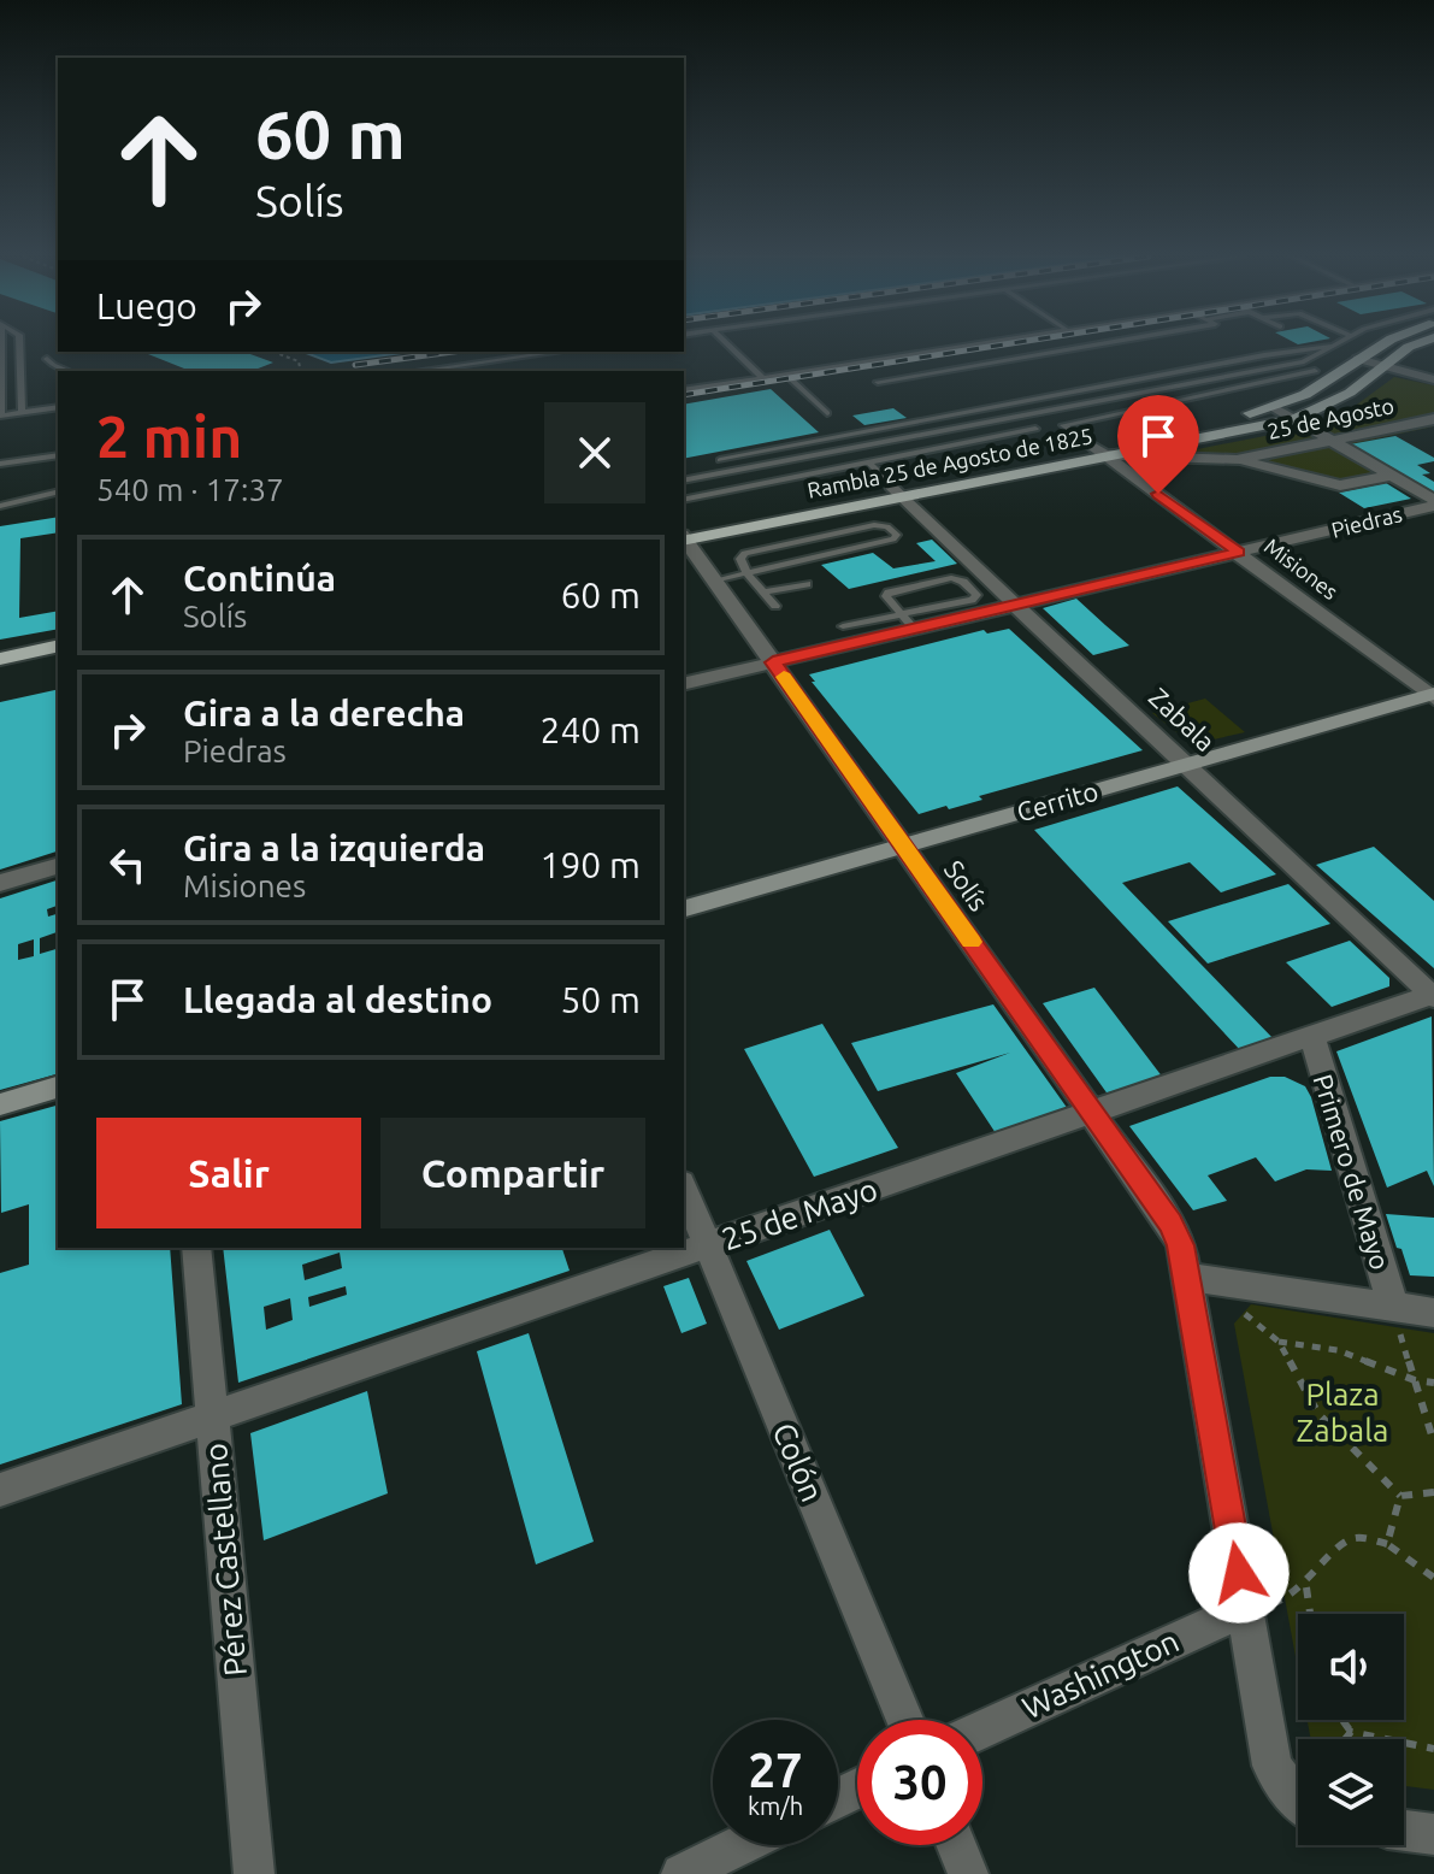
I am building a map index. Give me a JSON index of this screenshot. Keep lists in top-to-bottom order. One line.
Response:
{"streets":{"main road":["Rambla 25 de Agosto de 1825"],"street":["25 de Agosto","Piedras","Misiones","Zabala","Cerrito","Solís","Primero de Mayo","25 de Mayo","Colón","Pérez Castellano","Washington"]},"crossings":[["25 de Agosto","Rambla 25 de Agosto de 1825"],["25 de Agosto","Misiones"],["Rambla 25 de Agosto de 1825","Misiones"],["Rambla 25 de Agosto de 1825","Zabala"],["Piedras","Misiones"],["Piedras","Zabala"],["Piedras","Solís"],["Misiones","Cerrito"],["Zabala","Cerrito"],["Zabala","25 de Mayo"],["Cerrito","Solís"],["Solís","25 de Mayo"],["Solís","Washington"],["Primero de Mayo","25 de Mayo"],["25 de Mayo","Colón"],["25 de Mayo","Pérez Castellano"]],"parks":["Plaza Zabala"],"page":{"turn":["60 m","Solís"],"then":"Luego","heading":["2 min","540 m · 17:37"],"list":[{"name":"Continúa","note":"Solís","value":"60 m"},{"name":"Gira a la derecha","note":"Piedras","value":"240 m"},{"name":"Gira a la izquierda","note":"Misiones","value":"190 m"},{"name":"Llegada al destino","value":"50 m"}],"buttons":["Salir","Compartir"],"speed":"27 km/h","limit":"30"}}
